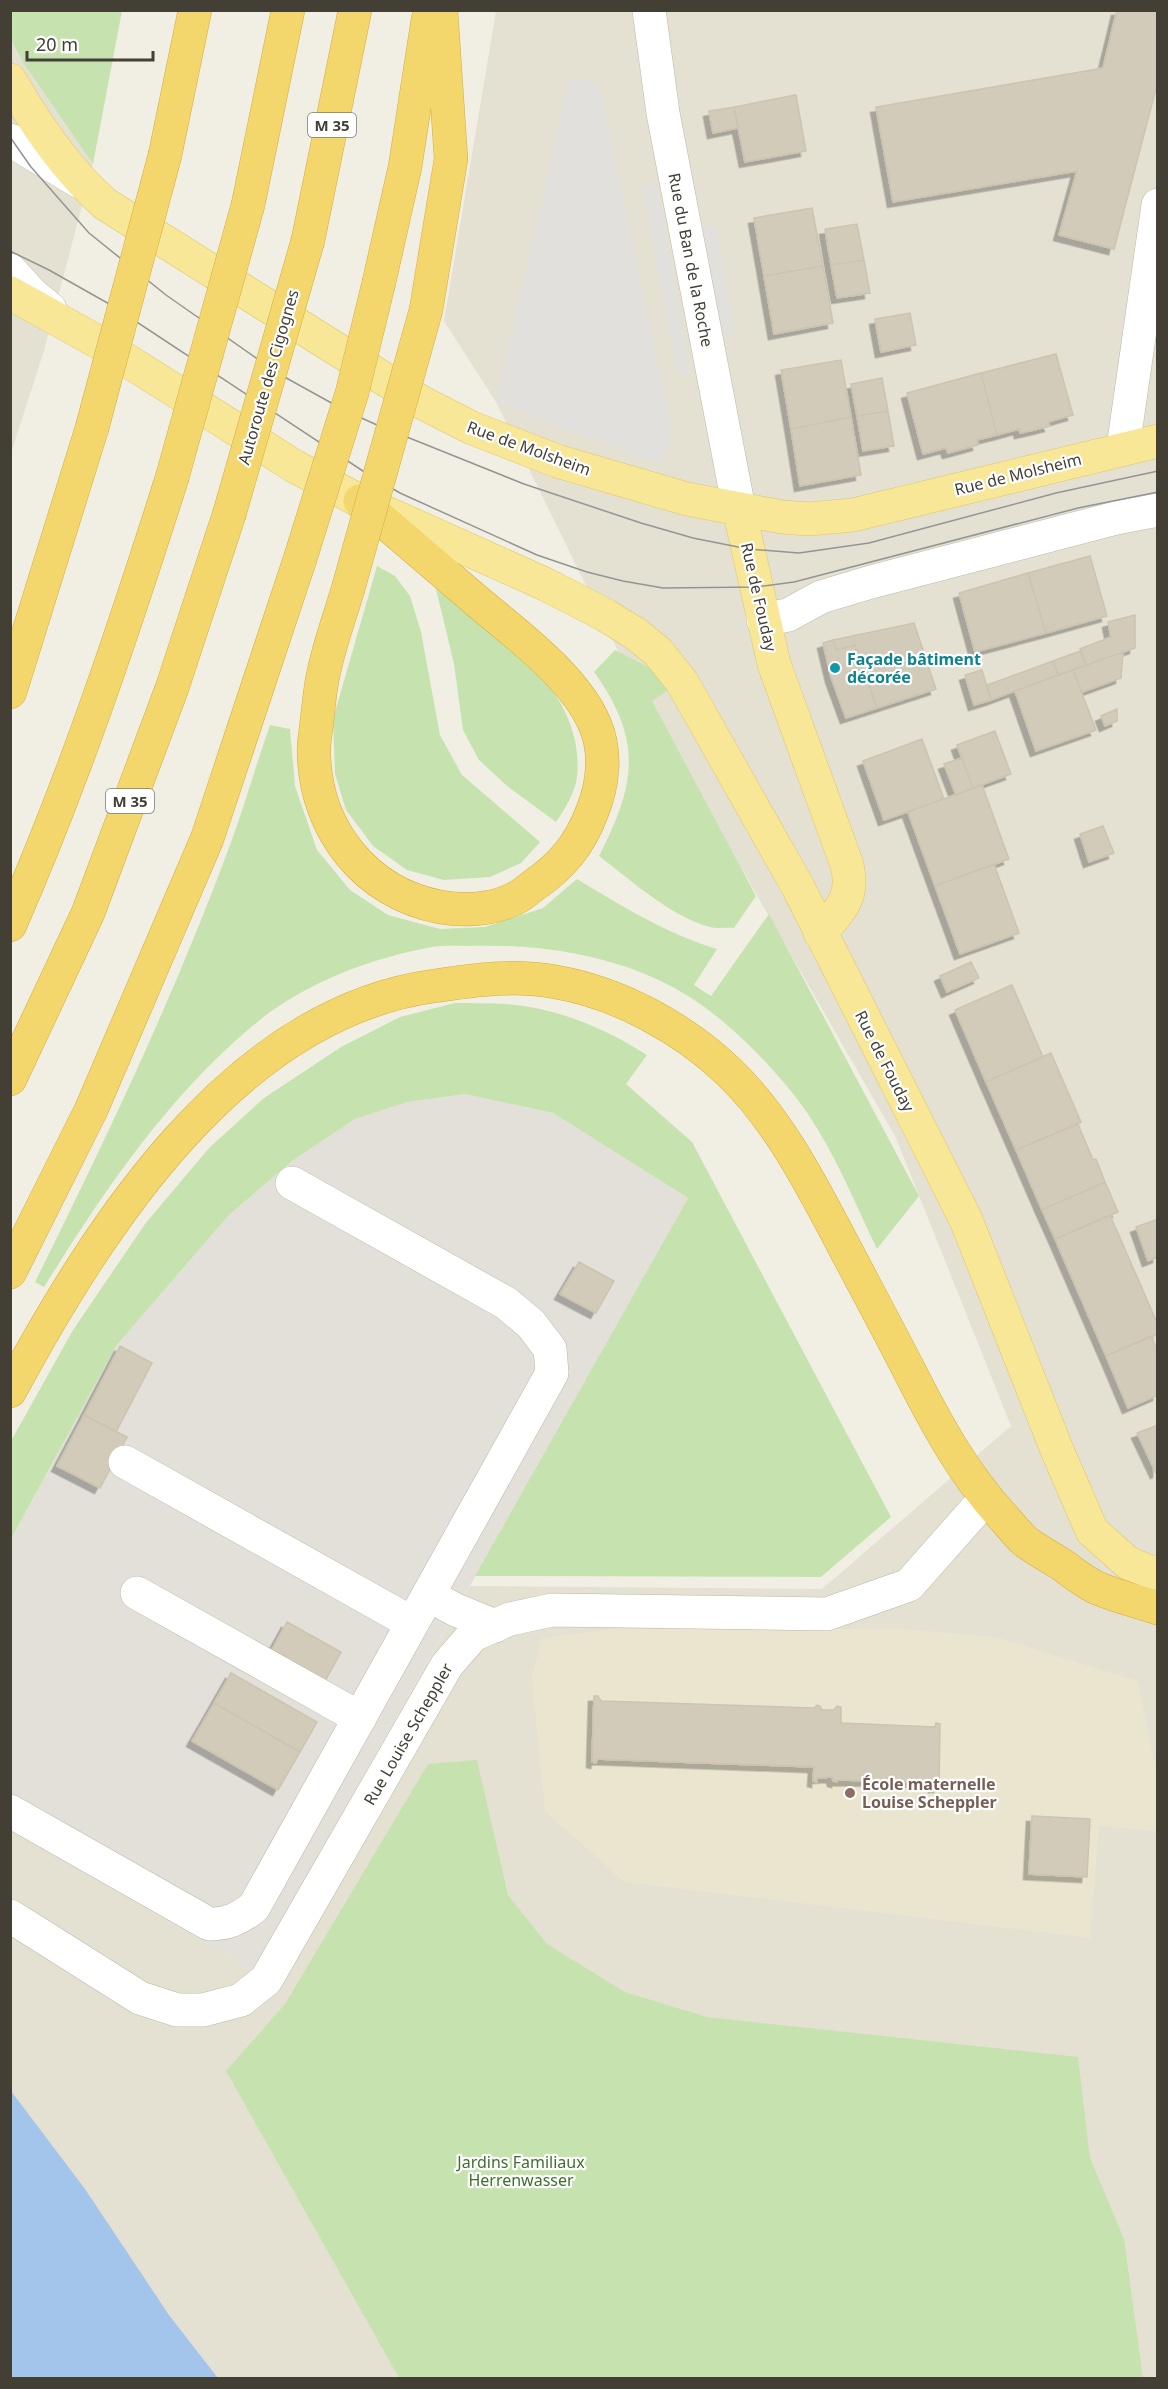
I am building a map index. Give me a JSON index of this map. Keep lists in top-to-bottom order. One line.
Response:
{"streets":{"highway":["M 35","Autoroute des Cigognes"],"main road":["Rue de Molsheim","Rue de Fouday"],"street":["Rue du Ban de la Roche","Rue Louise Scheppler"]},"crossings":[["Rue du Ban de la Roche","Rue de Molsheim"],["Rue du Ban de la Roche","Rue de Fouday"],["Rue de Molsheim","Rue de Fouday"]],"parks":["Jardins Familiaux Herrenwasser"],"places":["Façade bâtiment décorée","École maternelle Louise Scheppler"],"scale_bar":"20 m"}
